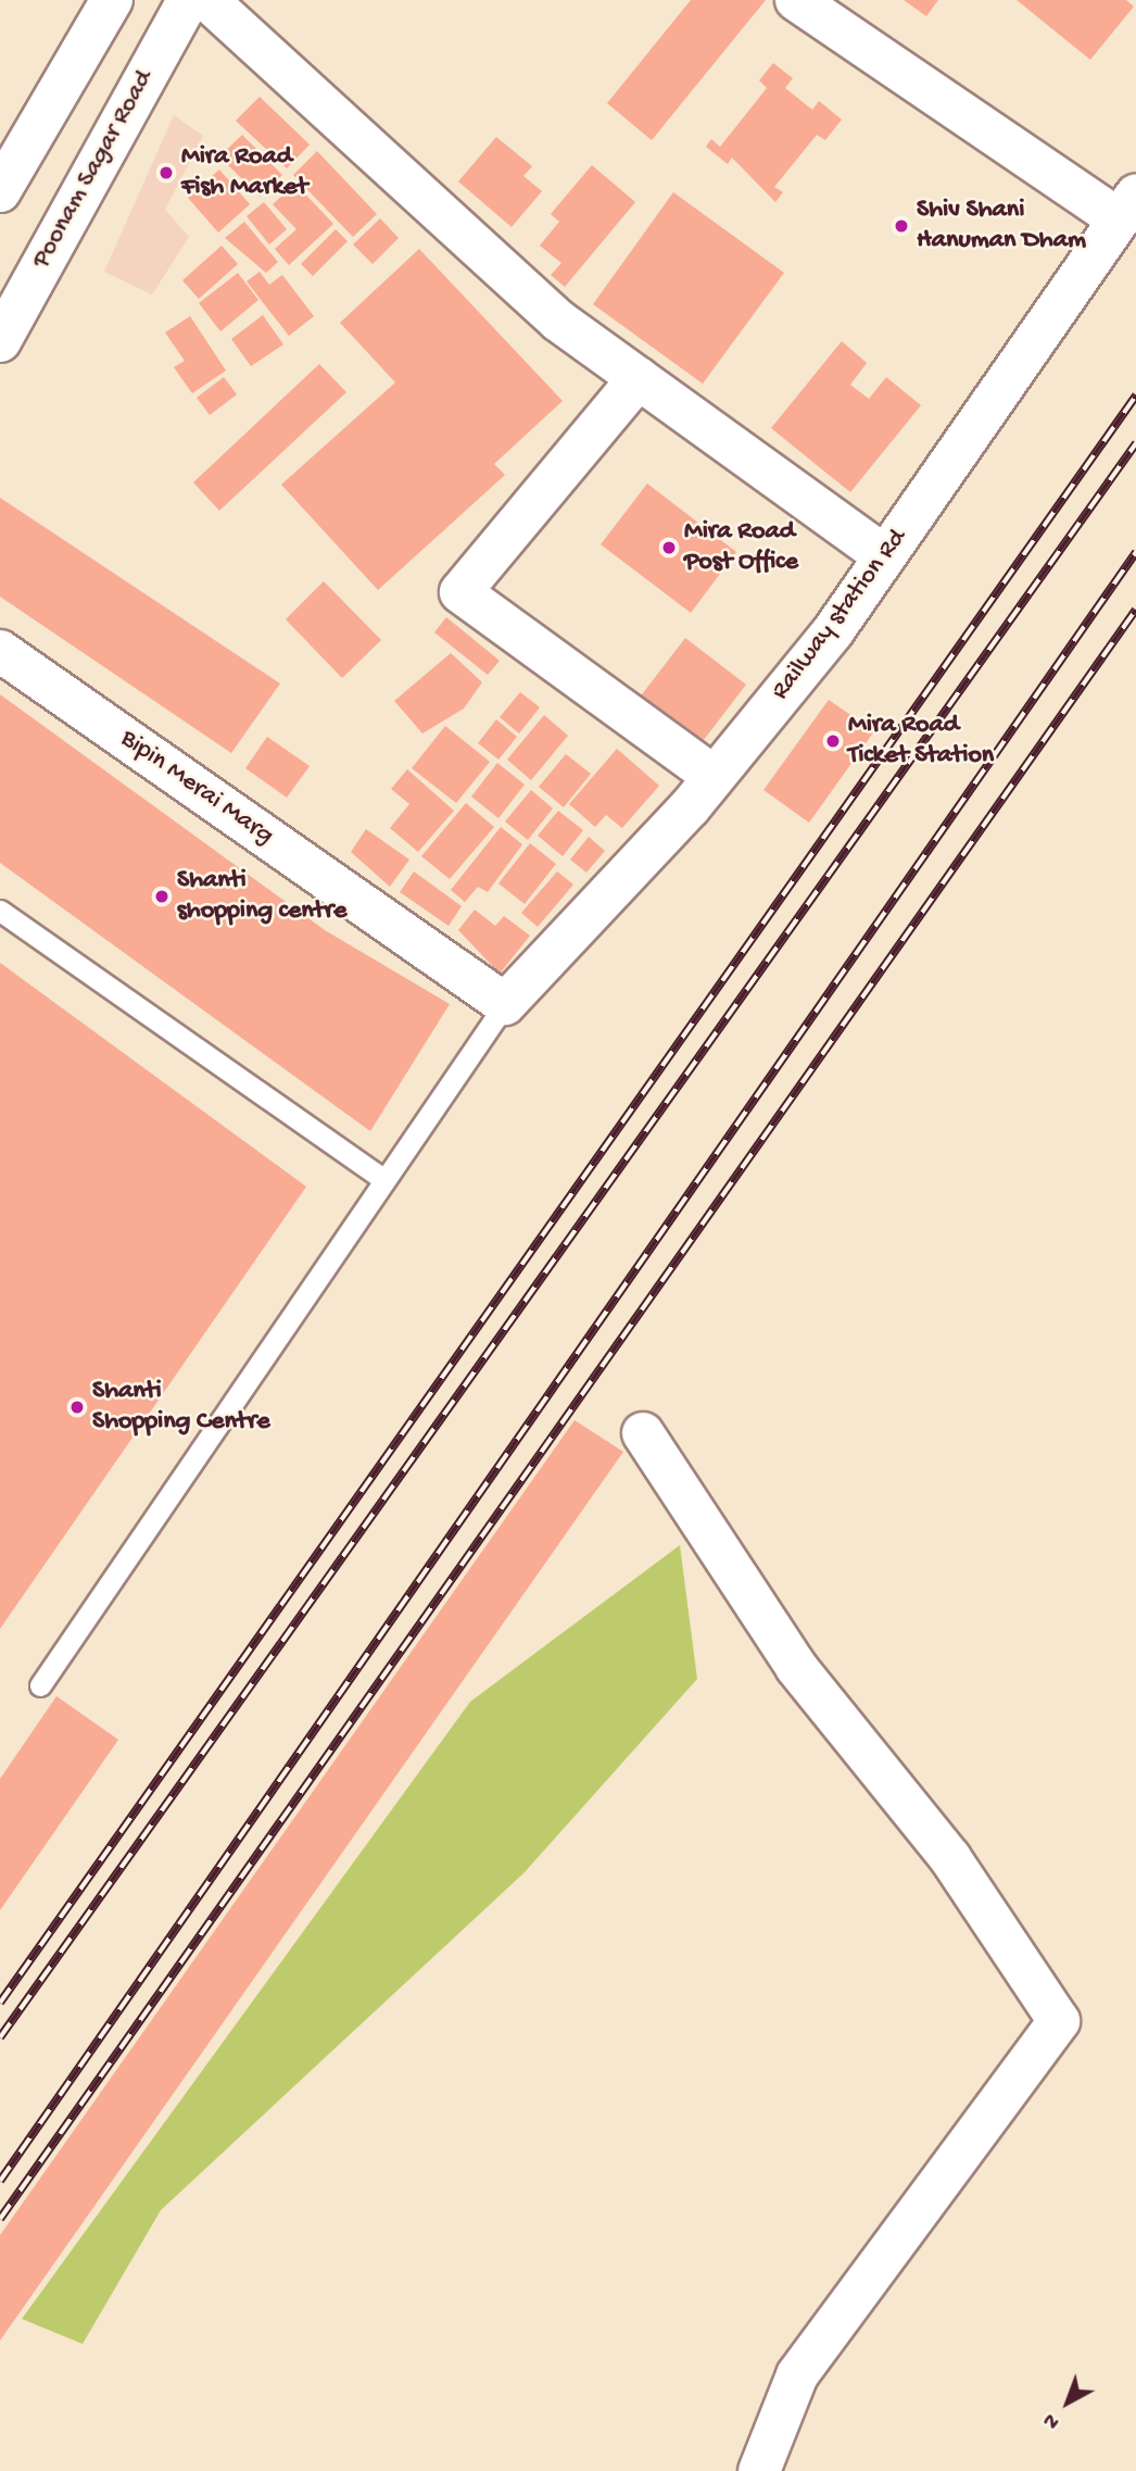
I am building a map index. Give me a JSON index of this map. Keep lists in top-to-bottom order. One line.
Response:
{"streets":{"street":["Poonam Sagar Road","Railway station Rd","Bipin Merai Marg"]},"crossings":[["Railway station Rd","Bipin Merai Marg"]],"places":["Mira Road Fish Market","Shiv Shani Hanuman Dham","Mira Road Post Office","Mira Road Ticket Station","Shanti shopping centre","Shanti Shopping Centre"],"north":"bottom left"}
